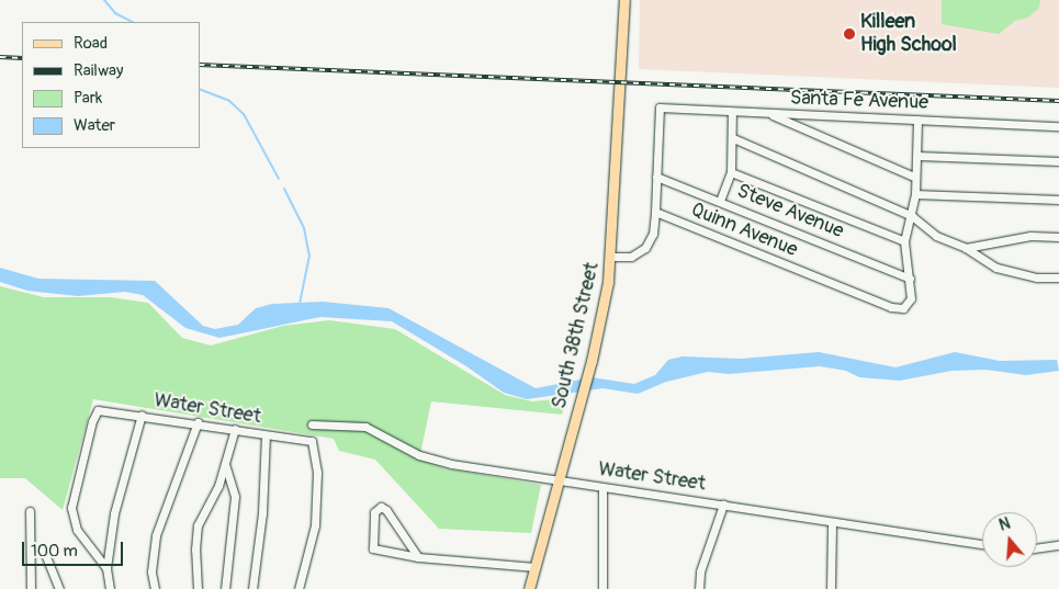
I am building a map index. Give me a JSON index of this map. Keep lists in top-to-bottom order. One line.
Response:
{"streets":{"main road":["South 38th Street"],"street":["Santa Fe Avenue","Steve Avenue","Quinn Avenue","Water Street"]},"crossings":[["Santa Fe Avenue","Steve Avenue"],["Steve Avenue","Quinn Avenue"],["South 38th Street","Water Street"]],"places":["Killeen High School"],"legend":["Road","Railway","Park","Water"],"scale_bar":"100 m","north":"top"}
